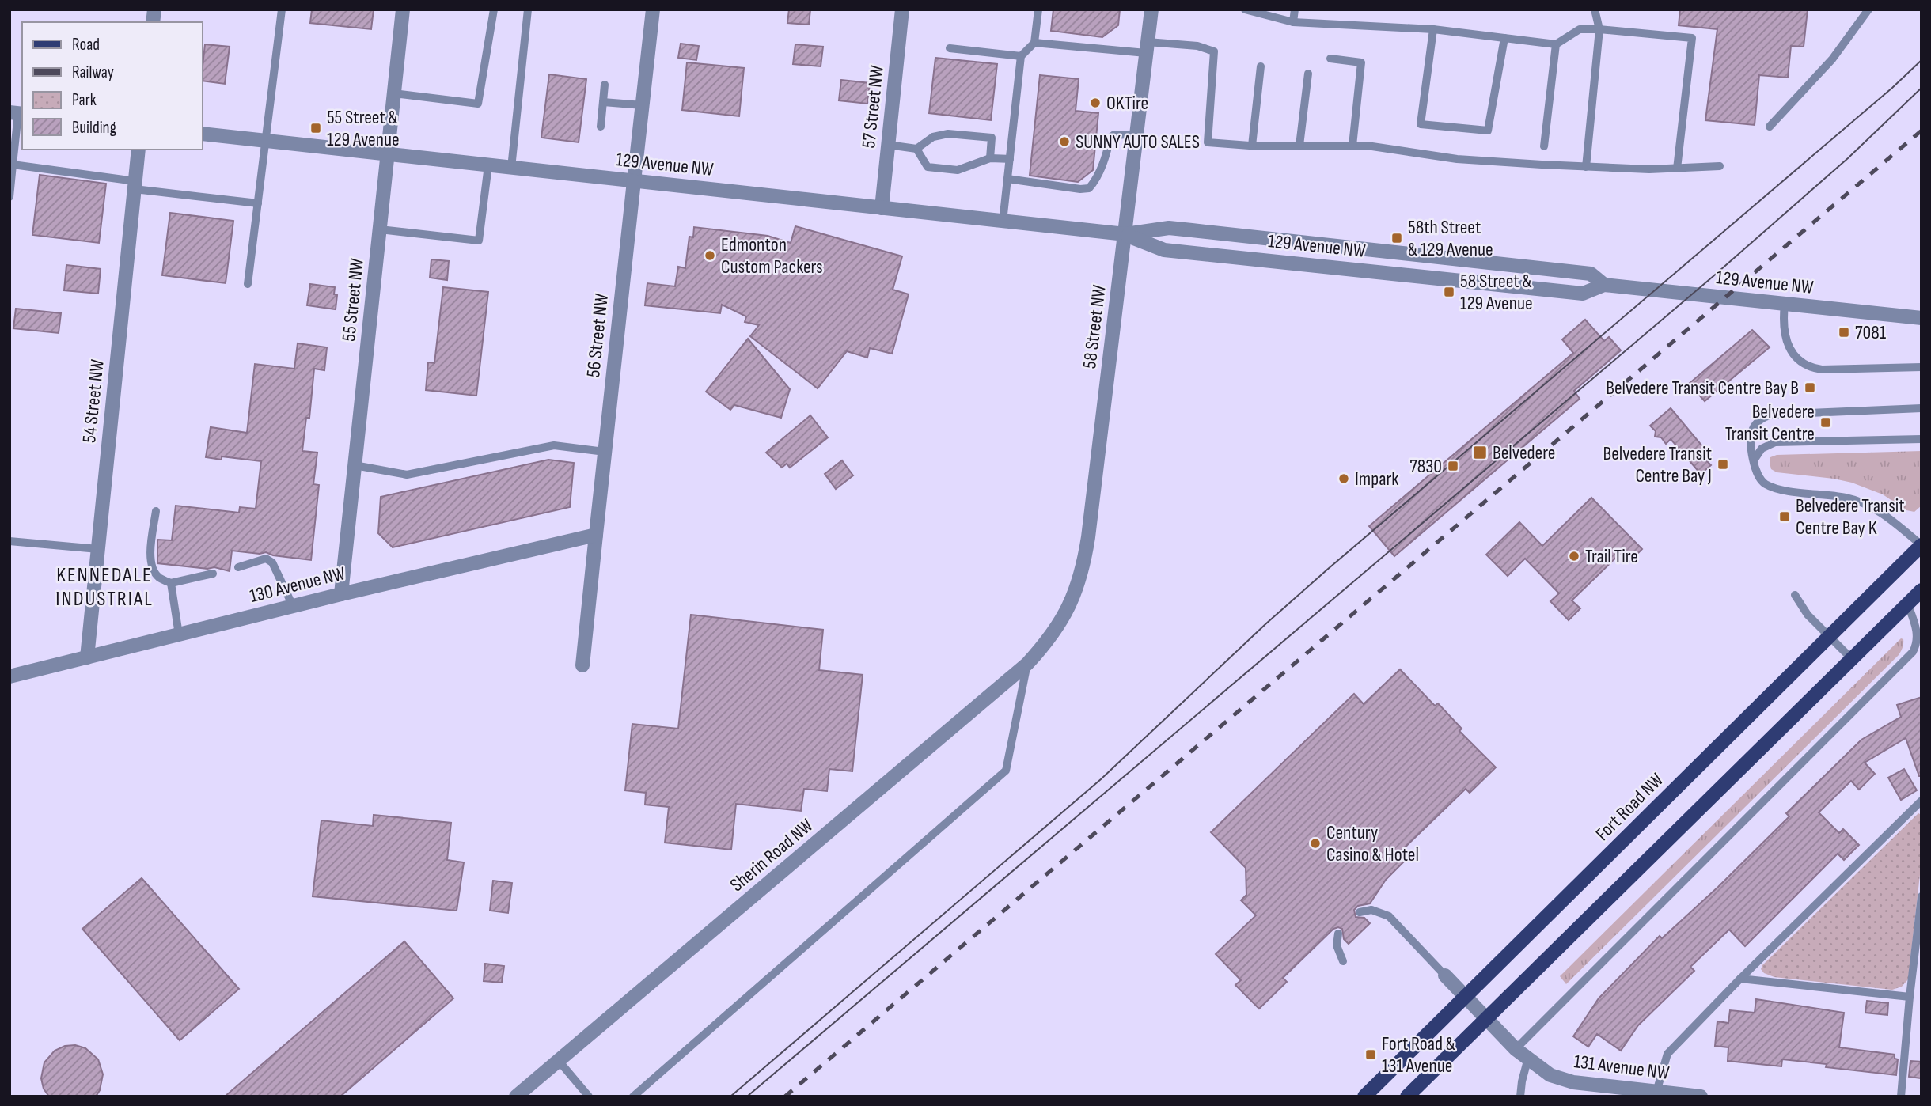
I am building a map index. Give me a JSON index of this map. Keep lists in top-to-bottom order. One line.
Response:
{"streets":{"main road":["Fort Road NW"],"street":["57 Street NW","129 Avenue NW","55 Street NW","58 Street NW","56 Street NW","54 Street NW","130 Avenue NW","Sherin Road NW","131 Avenue NW"]},"crossings":[["57 Street NW","129 Avenue NW"],["129 Avenue NW","55 Street NW"],["129 Avenue NW","58 Street NW"],["129 Avenue NW","56 Street NW"],["55 Street NW","130 Avenue NW"],["58 Street NW","Sherin Road NW"],["56 Street NW","130 Avenue NW"],["54 Street NW","130 Avenue NW"],["Fort Road NW","131 Avenue NW"]],"districts":["KENNEDALE INDUSTRIAL"],"places":{"other":["OKTire","SUNNY AUTO SALES","Edmonton Custom Packers","Impark","Trail Tire","Century Casino & Hotel"],"transit":["55 Street & 129 Avenue","58th Street & 129 Avenue","58 Street & 129 Avenue","7081","Belvedere Transit Centre Bay B","Belvedere Transit Centre","Belvedere","Belvedere Transit Centre Bay J","7830","Belvedere Transit Centre Bay K","Fort Road & 131 Avenue"]},"legend":["Road","Railway","Park","Building"]}
